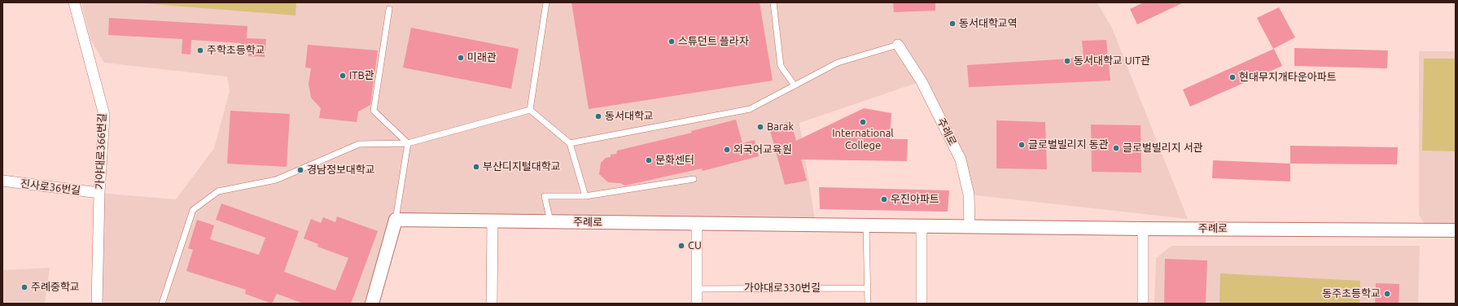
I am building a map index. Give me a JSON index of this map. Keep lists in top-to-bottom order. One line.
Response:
{"streets":{"street":["주례로","가야대로366번길","진사로36번길"],"lane":["가야대로330번길"]},"crossings":[["가야대로366번길","진사로36번길"]],"places":["동서대학교역","스튜던트 플라자","주학초등학교","미래관","동서대학교 UIT관","ITB관","현대무지개타운아파트","동서대학교","International College","Barak","글로벌빌리지 동관","글로벌빌리지 서관","외국어교육원","문화센터","부산디지털대학교","경남정보대학교","우진아파트","CU","주례중학교","동주초등학교"]}
